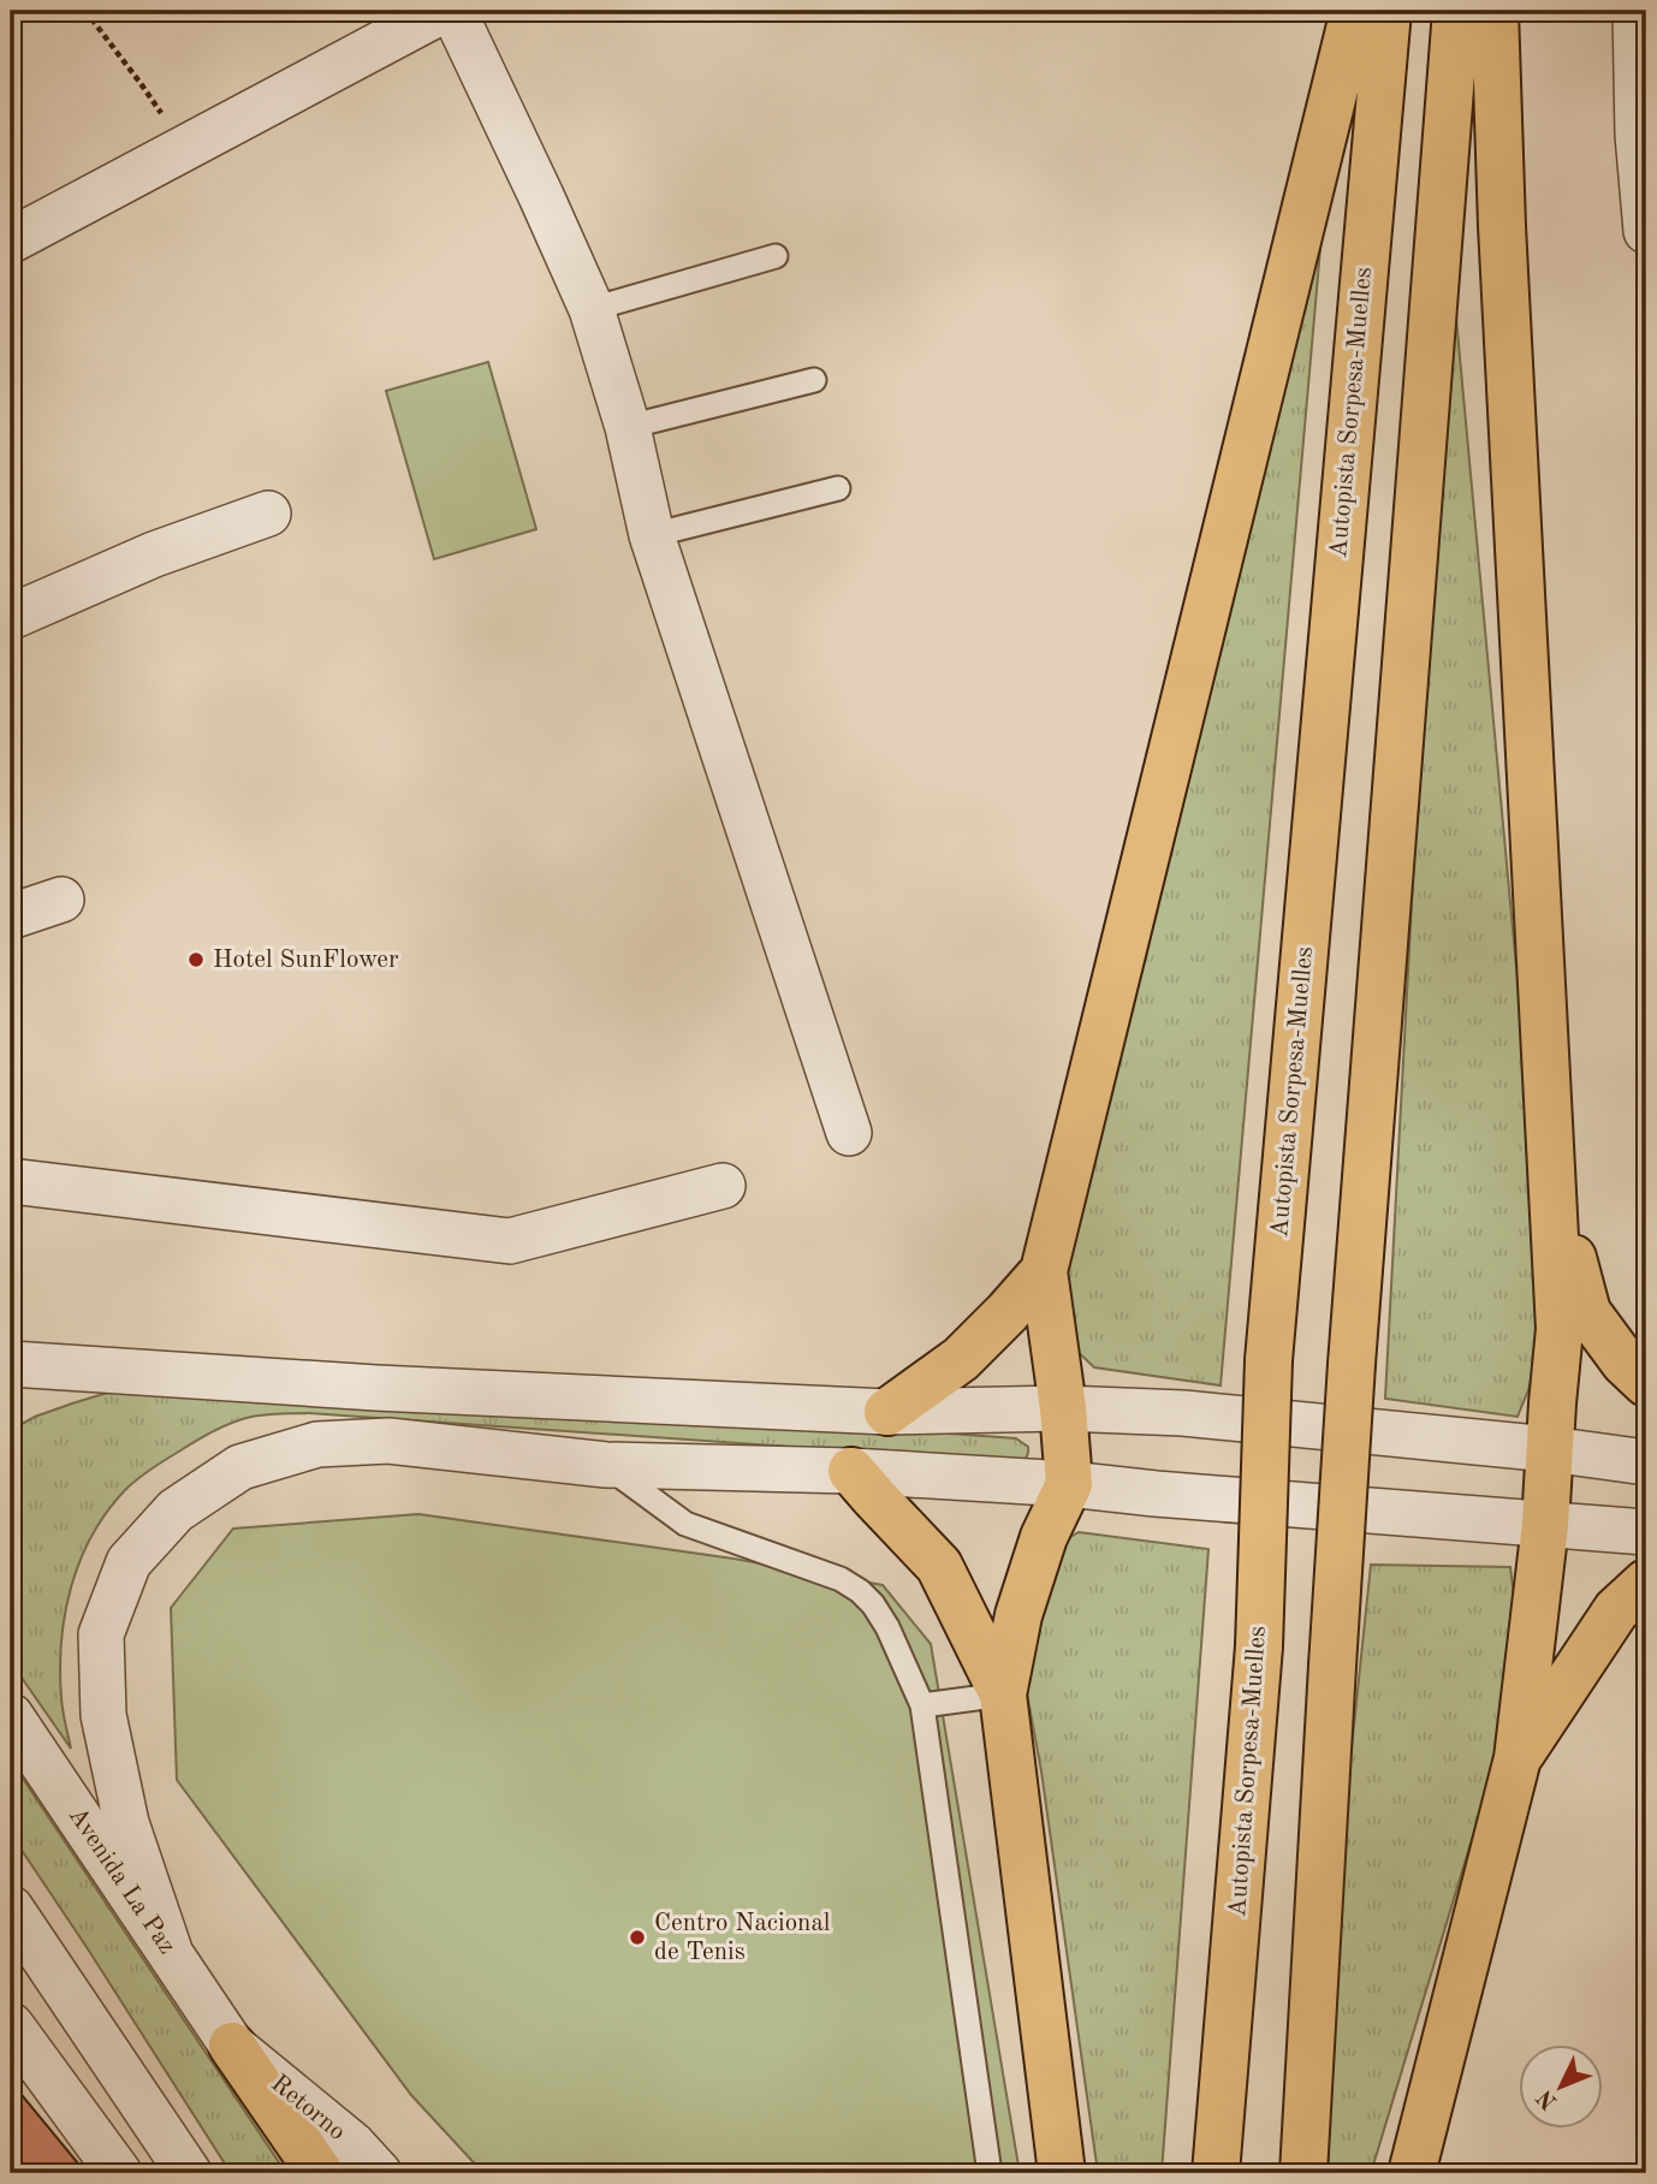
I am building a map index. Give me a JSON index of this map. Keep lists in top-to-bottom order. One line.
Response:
{"streets":{"main road":["Autopista Sorpesa-Muelles"],"street":["Avenida La Paz","Retorno"]},"crossings":[["Avenida La Paz","Retorno"]],"places":["Hotel SunFlower","Centro Nacional de Tenis"],"north":"bottom left"}
